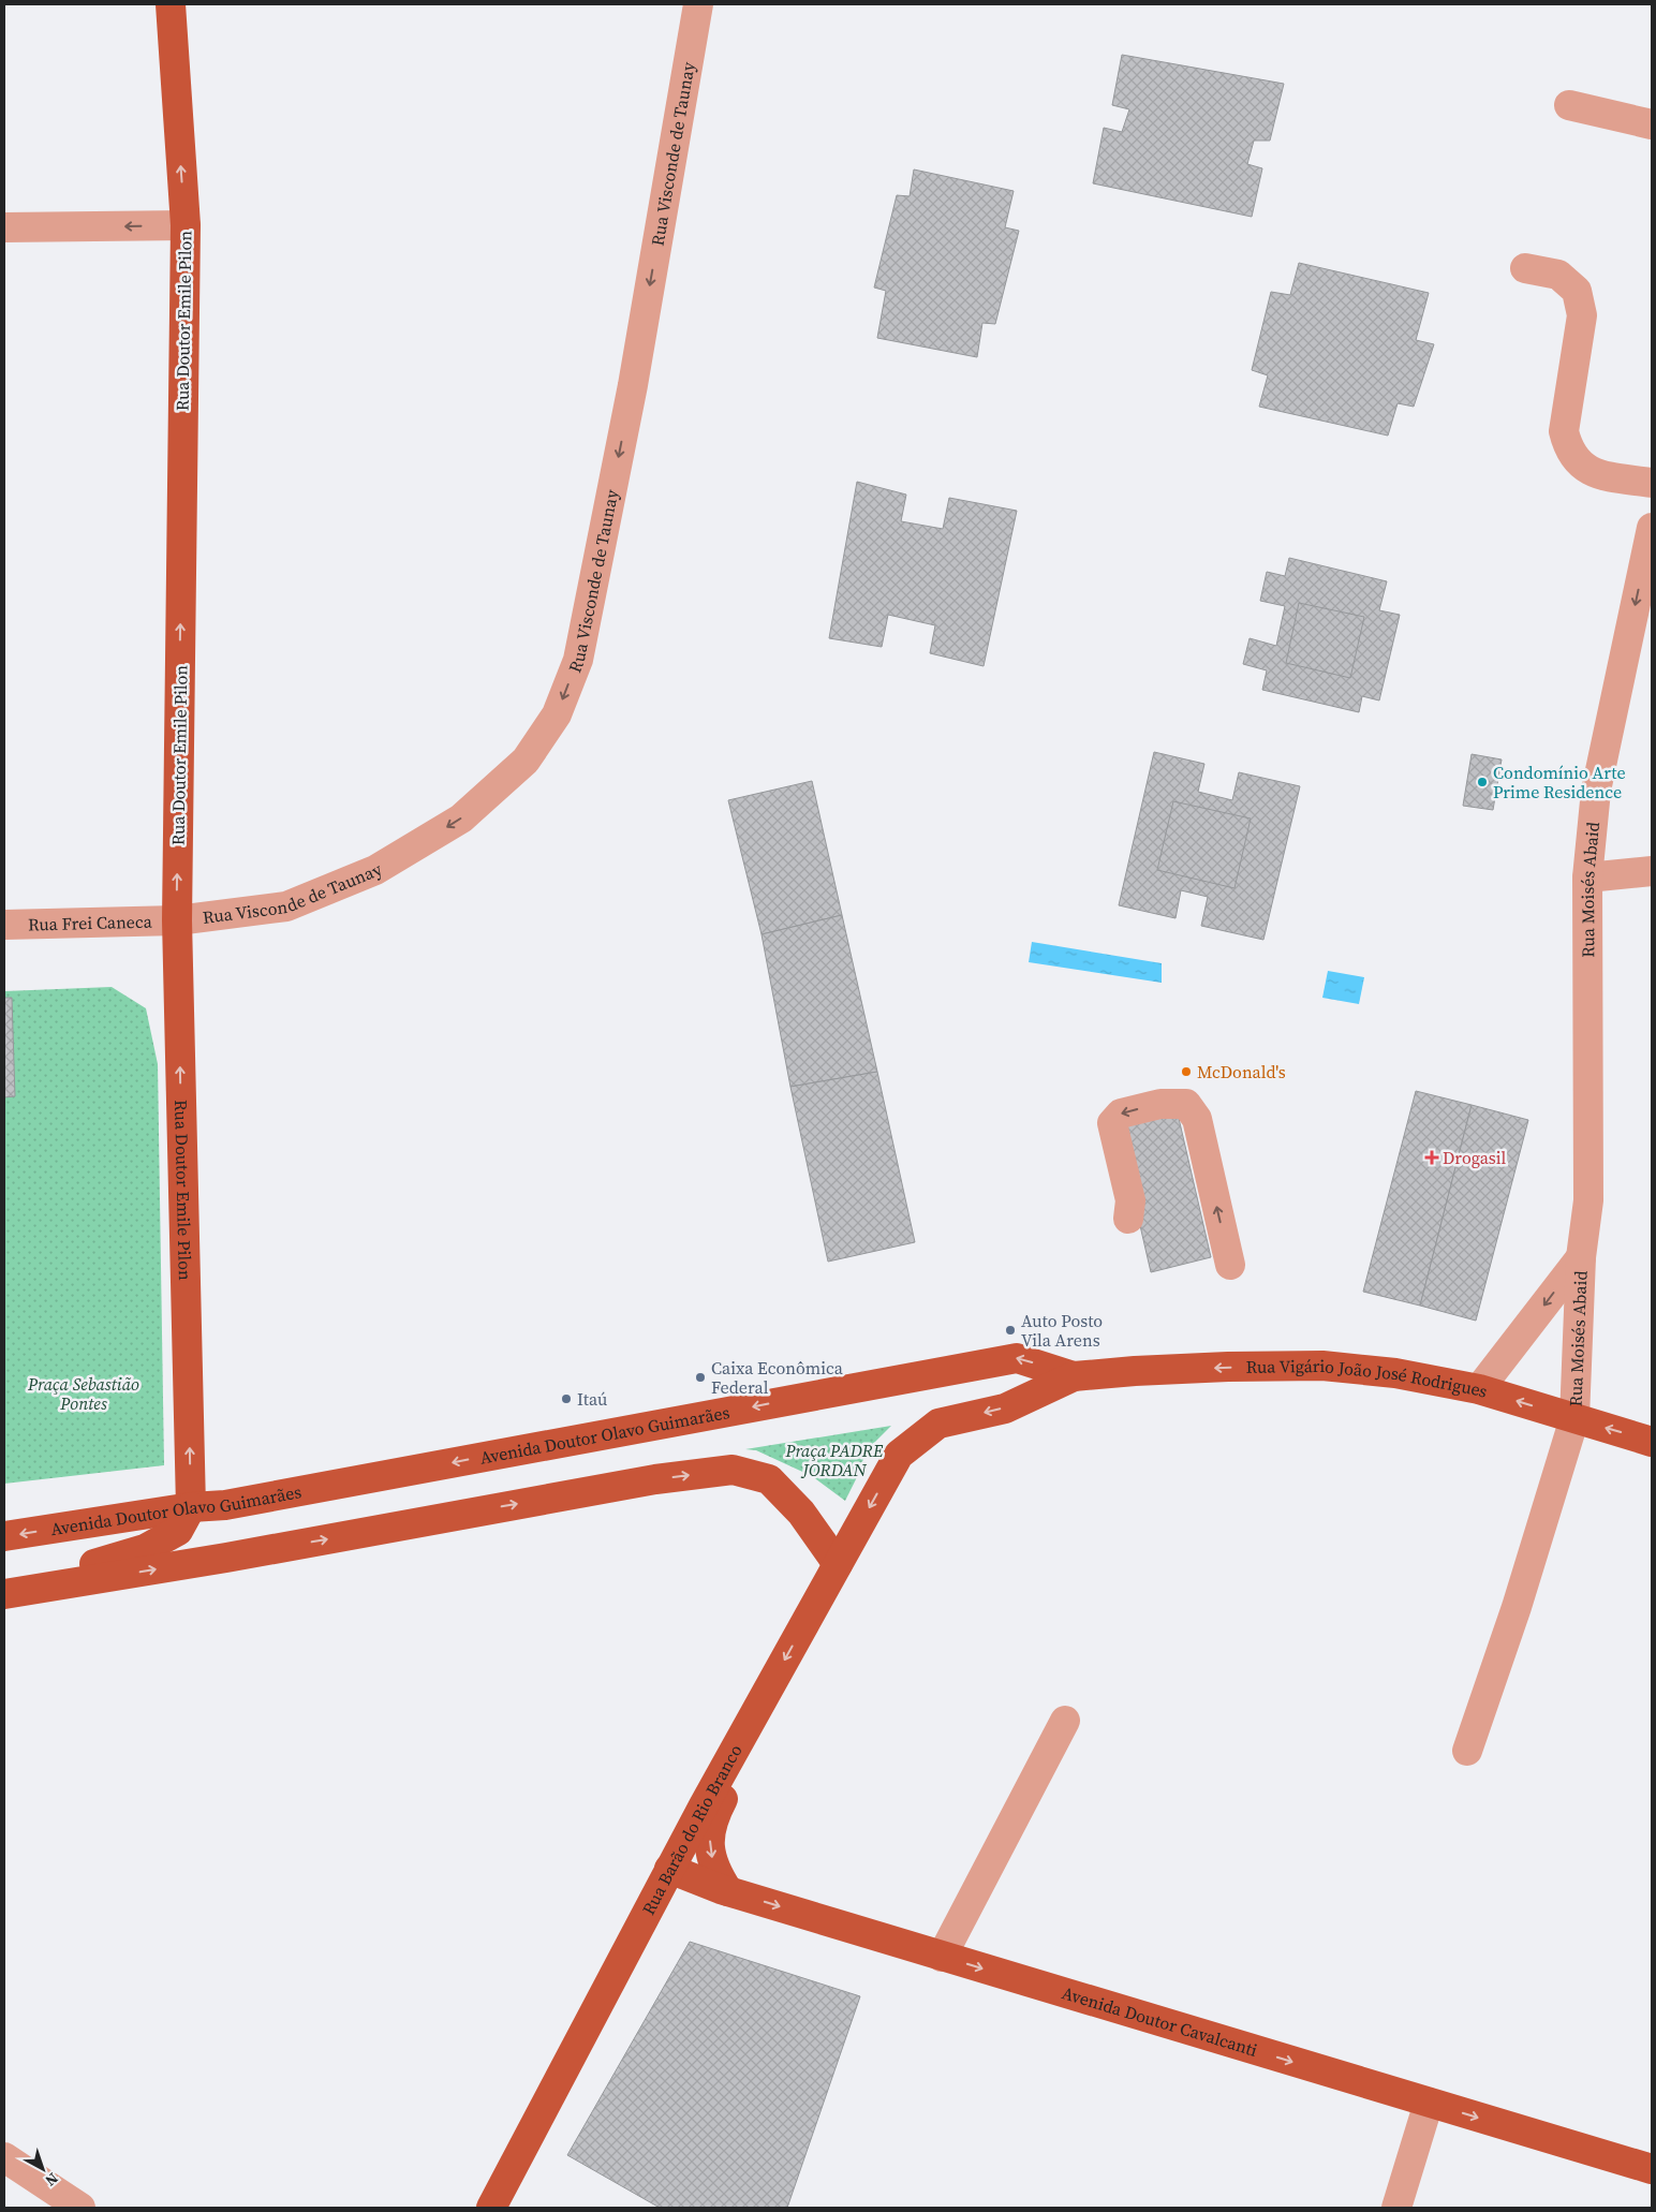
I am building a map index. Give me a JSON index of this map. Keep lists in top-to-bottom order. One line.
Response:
{"streets":{"main road":["Rua Doutor Emile Pilon","Rua Vigário João José Rodrigues","Avenida Doutor Olavo Guimarães","Rua Barão do Rio Branco","Avenida Doutor Cavalcanti"],"street":["Rua Visconde de Taunay","Rua Moisés Abaid","Rua Frei Caneca"]},"crossings":[["Rua Visconde de Taunay","Rua Doutor Emile Pilon"],["Rua Visconde de Taunay","Rua Frei Caneca"],["Rua Doutor Emile Pilon","Rua Frei Caneca"],["Rua Doutor Emile Pilon","Avenida Doutor Olavo Guimarães"],["Rua Moisés Abaid","Rua Vigário João José Rodrigues"],["Rua Vigário João José Rodrigues","Avenida Doutor Olavo Guimarães"],["Rua Vigário João José Rodrigues","Rua Barão do Rio Branco"],["Avenida Doutor Olavo Guimarães","Rua Barão do Rio Branco"],["Rua Barão do Rio Branco","Avenida Doutor Cavalcanti"]],"one_way":["Rua Visconde de Taunay","Rua Doutor Emile Pilon","Rua Vigário João José Rodrigues","Rua Barão do Rio Branco","Avenida Doutor Cavalcanti"],"parks":["Praça Sebastião Pontes","Praça PADRE JORDAN"],"places":{"other":["Condomínio Arte Prime Residence","McDonald's","Auto Posto Vila Arens","Caixa Econômica Federal","Itaú"],"health":["Drogasil"]},"north":"bottom right"}
